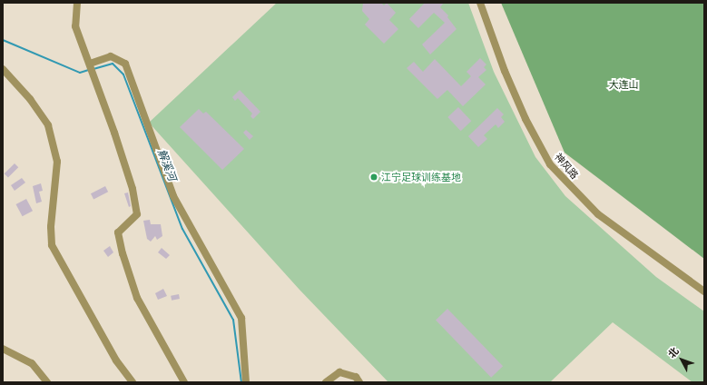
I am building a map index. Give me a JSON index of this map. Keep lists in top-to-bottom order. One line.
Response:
{"streets":{"street":["神风路"]},"water":["解溪河"],"parks":["大连山"],"places":["江宁足球训练基地"],"north":"top left"}
